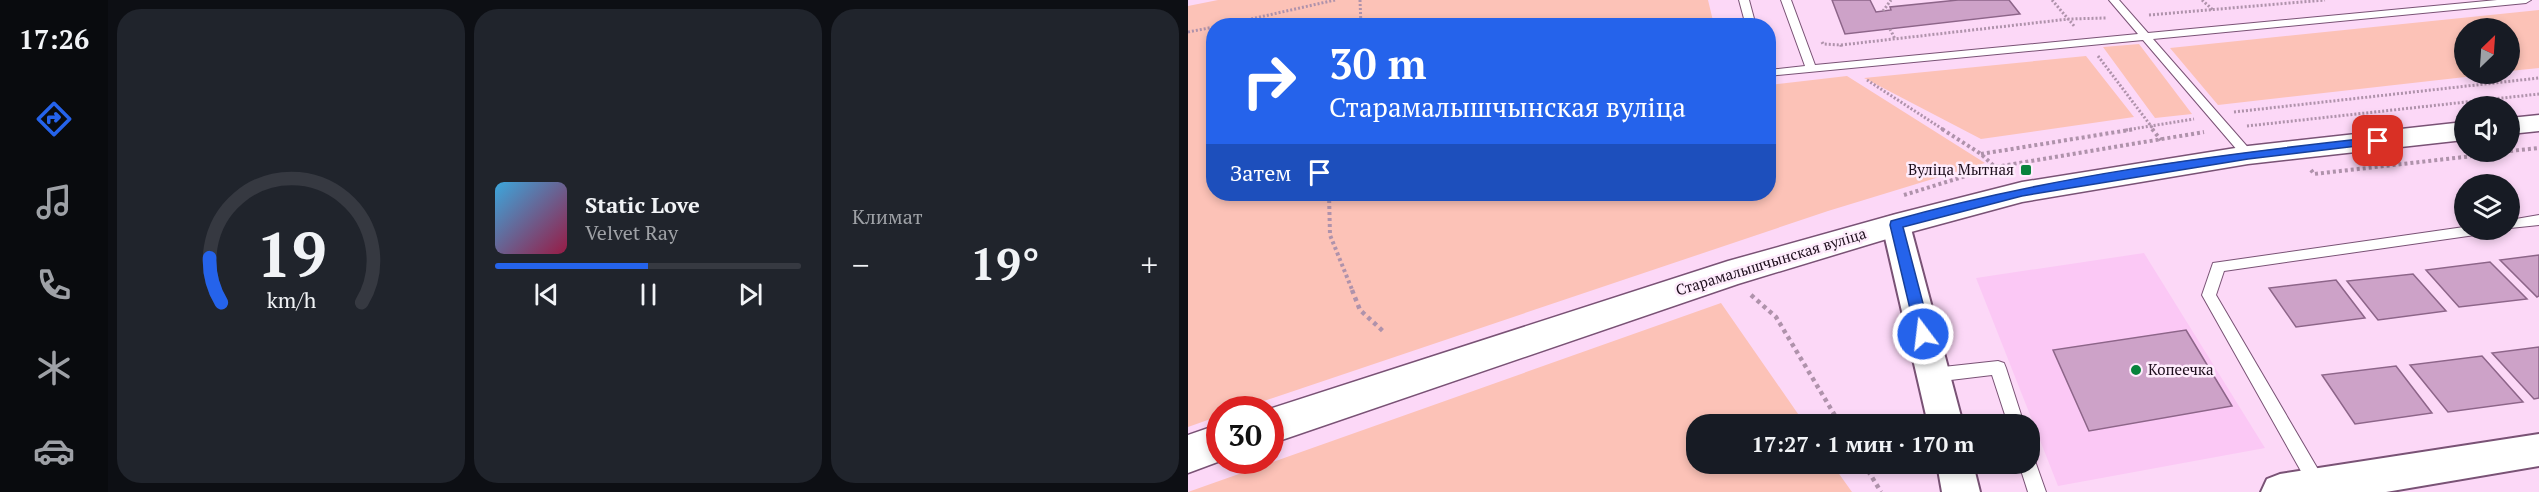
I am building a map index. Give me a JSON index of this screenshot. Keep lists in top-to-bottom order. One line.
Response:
{"streets":{"main road":["Старамалышчынская вуліца"]},"places":{"transit":["Вуліца Мытная"],"other":["Копеечка"]},"north":"top right","page":{"tabs":"17:26","tile":"Климат","turn":["30 m","Старамалышчынская вуліца"],"then":"Затем","song":["Static Love","Velvet Ray"],"heat":["−","19°","+"],"limit":"30","trip":"17:27 · 1 мин · 170 m","gauge":["19","km/h"]}}
